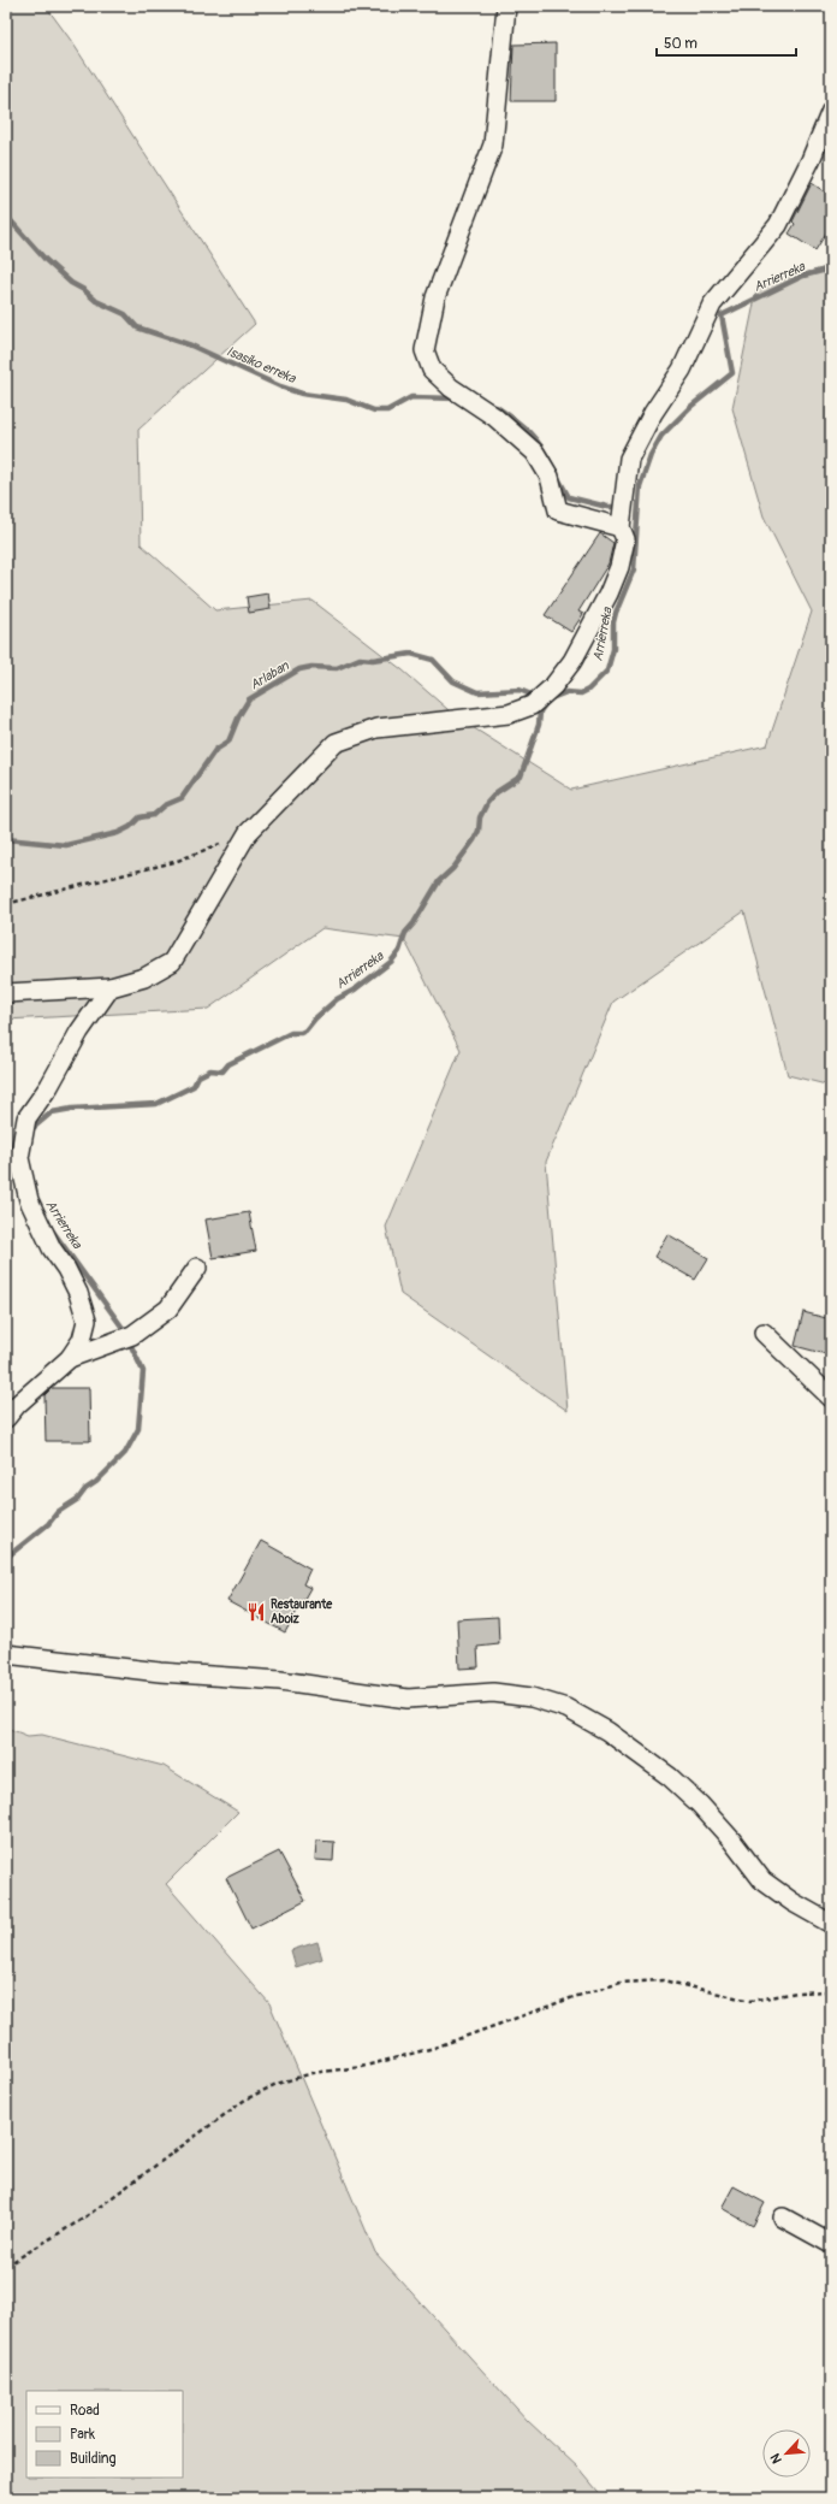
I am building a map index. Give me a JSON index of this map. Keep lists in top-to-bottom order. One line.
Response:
{"water":["Arrierreka","Isasiko erreka","Arlaban"],"places":{"restaurant":["Restaurante Aboiz"]},"legend":["Road","Park","Building"],"scale_bar":"50 m","north":"bottom left"}
